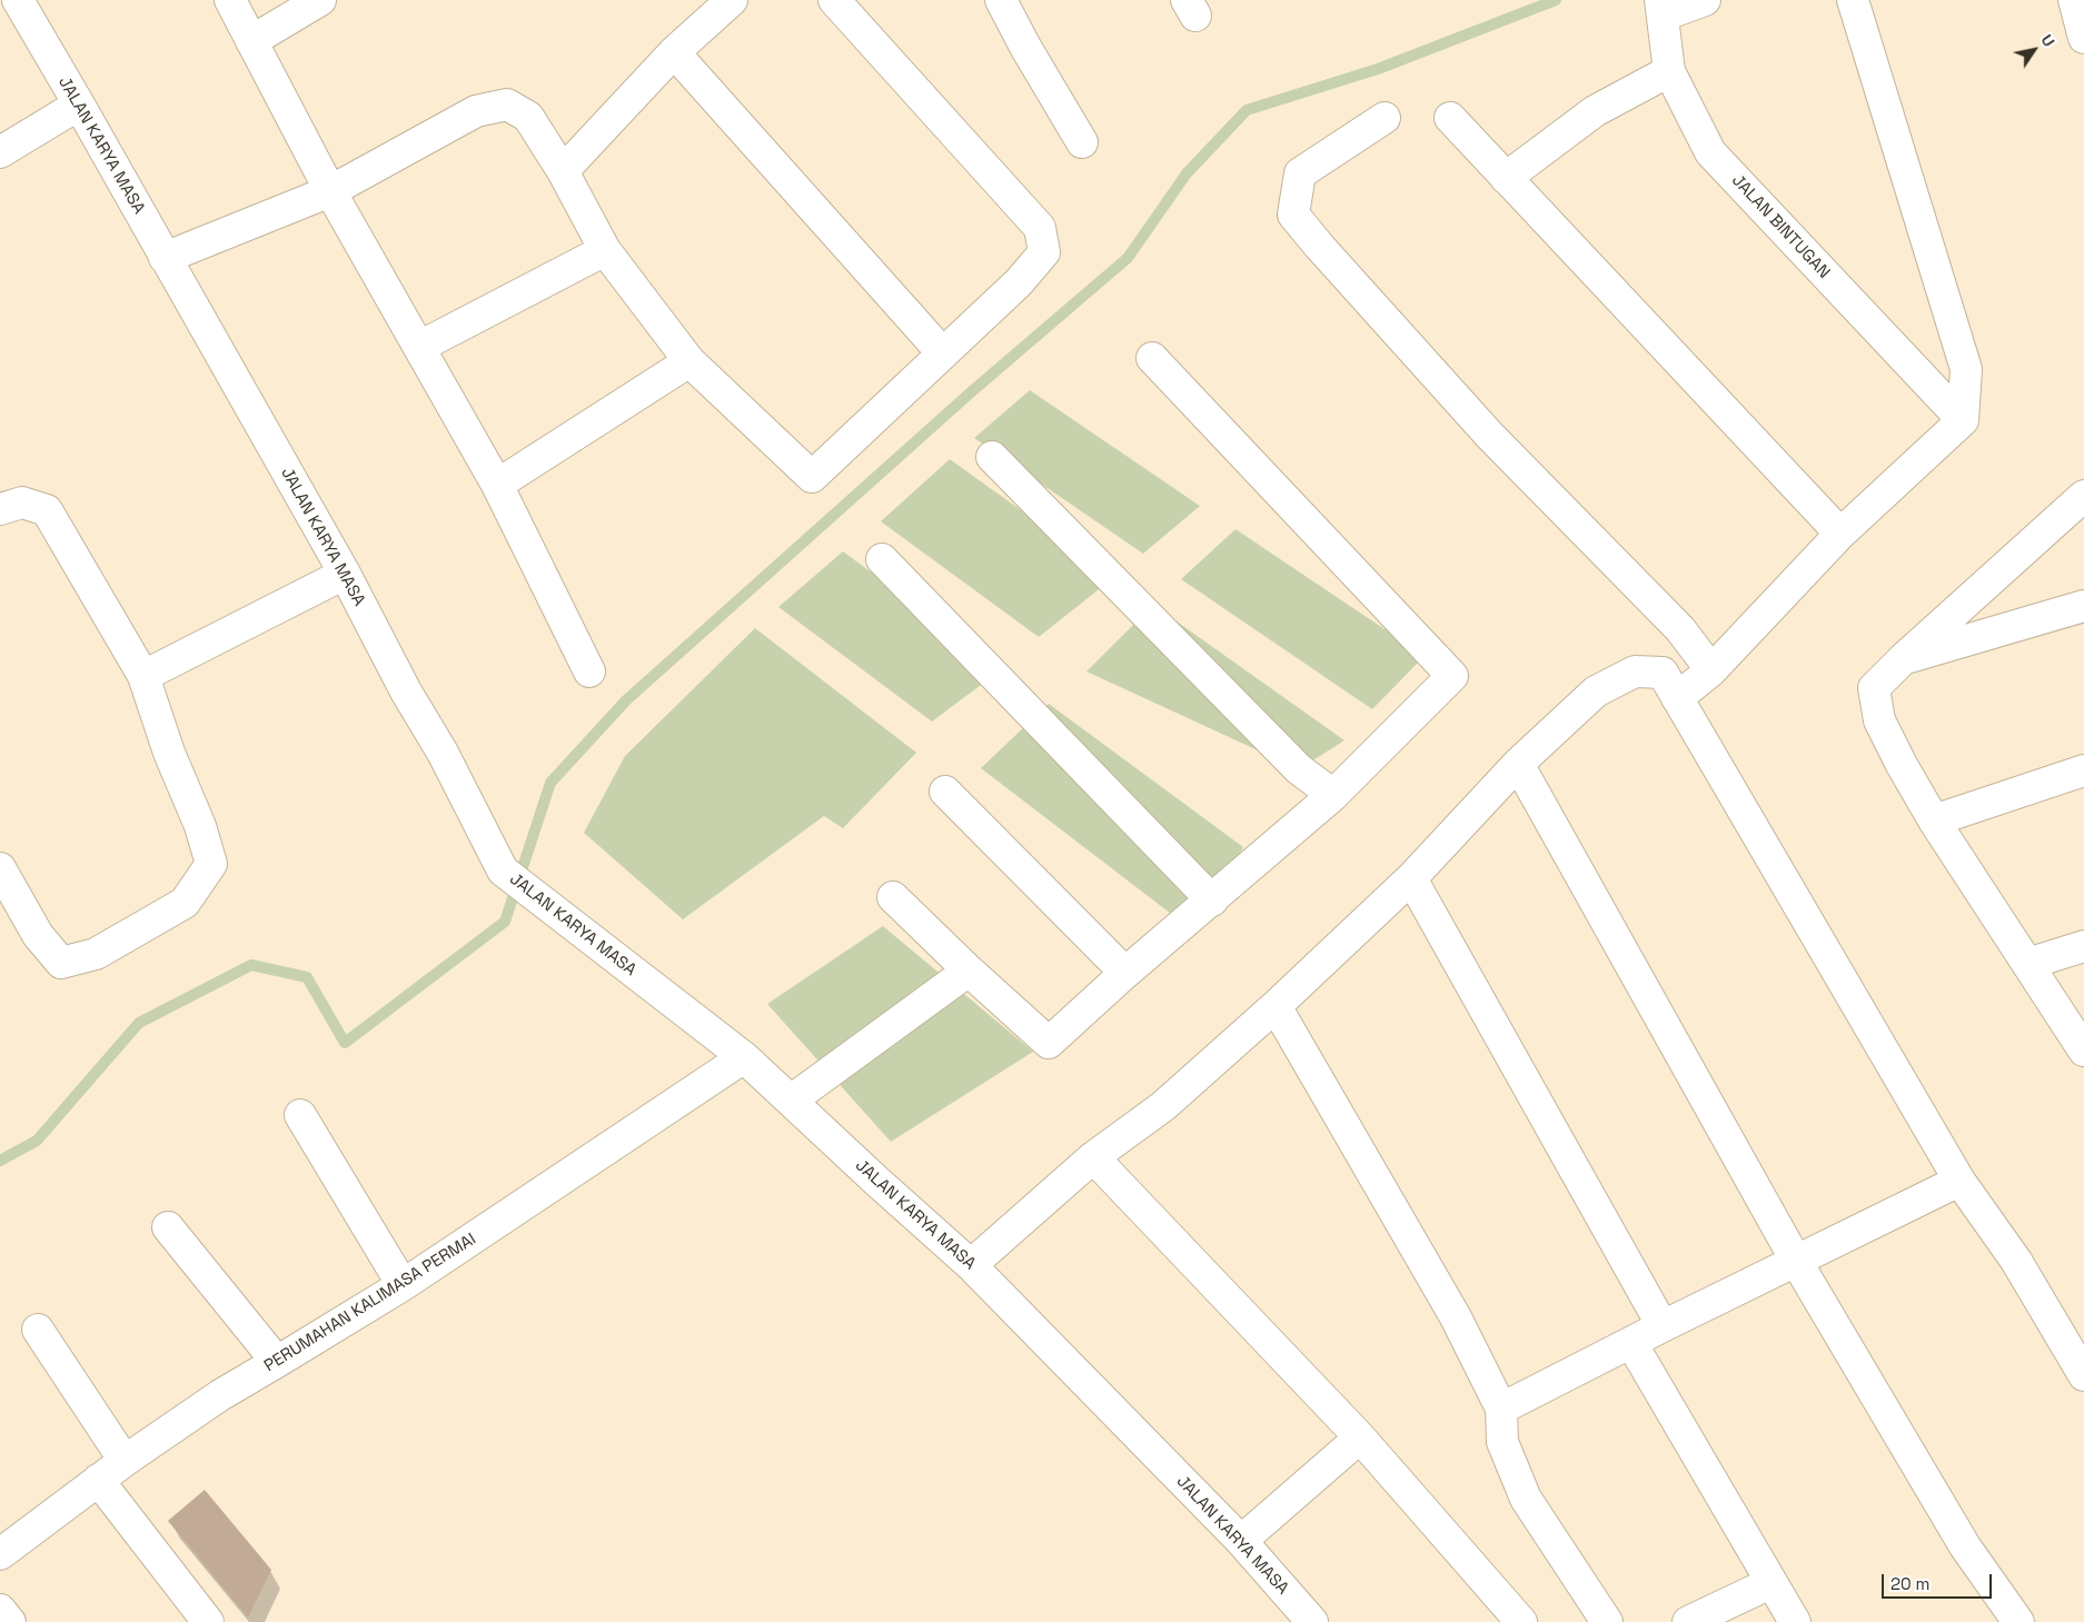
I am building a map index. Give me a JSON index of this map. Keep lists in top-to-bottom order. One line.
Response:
{"streets":{"street":["JALAN KARYA MASA","JALAN BINTUGAN","PERUMAHAN KALIMASA PERMAI"]},"crossings":[["JALAN KARYA MASA","PERUMAHAN KALIMASA PERMAI"]],"scale_bar":"20 m","north":"top right"}
